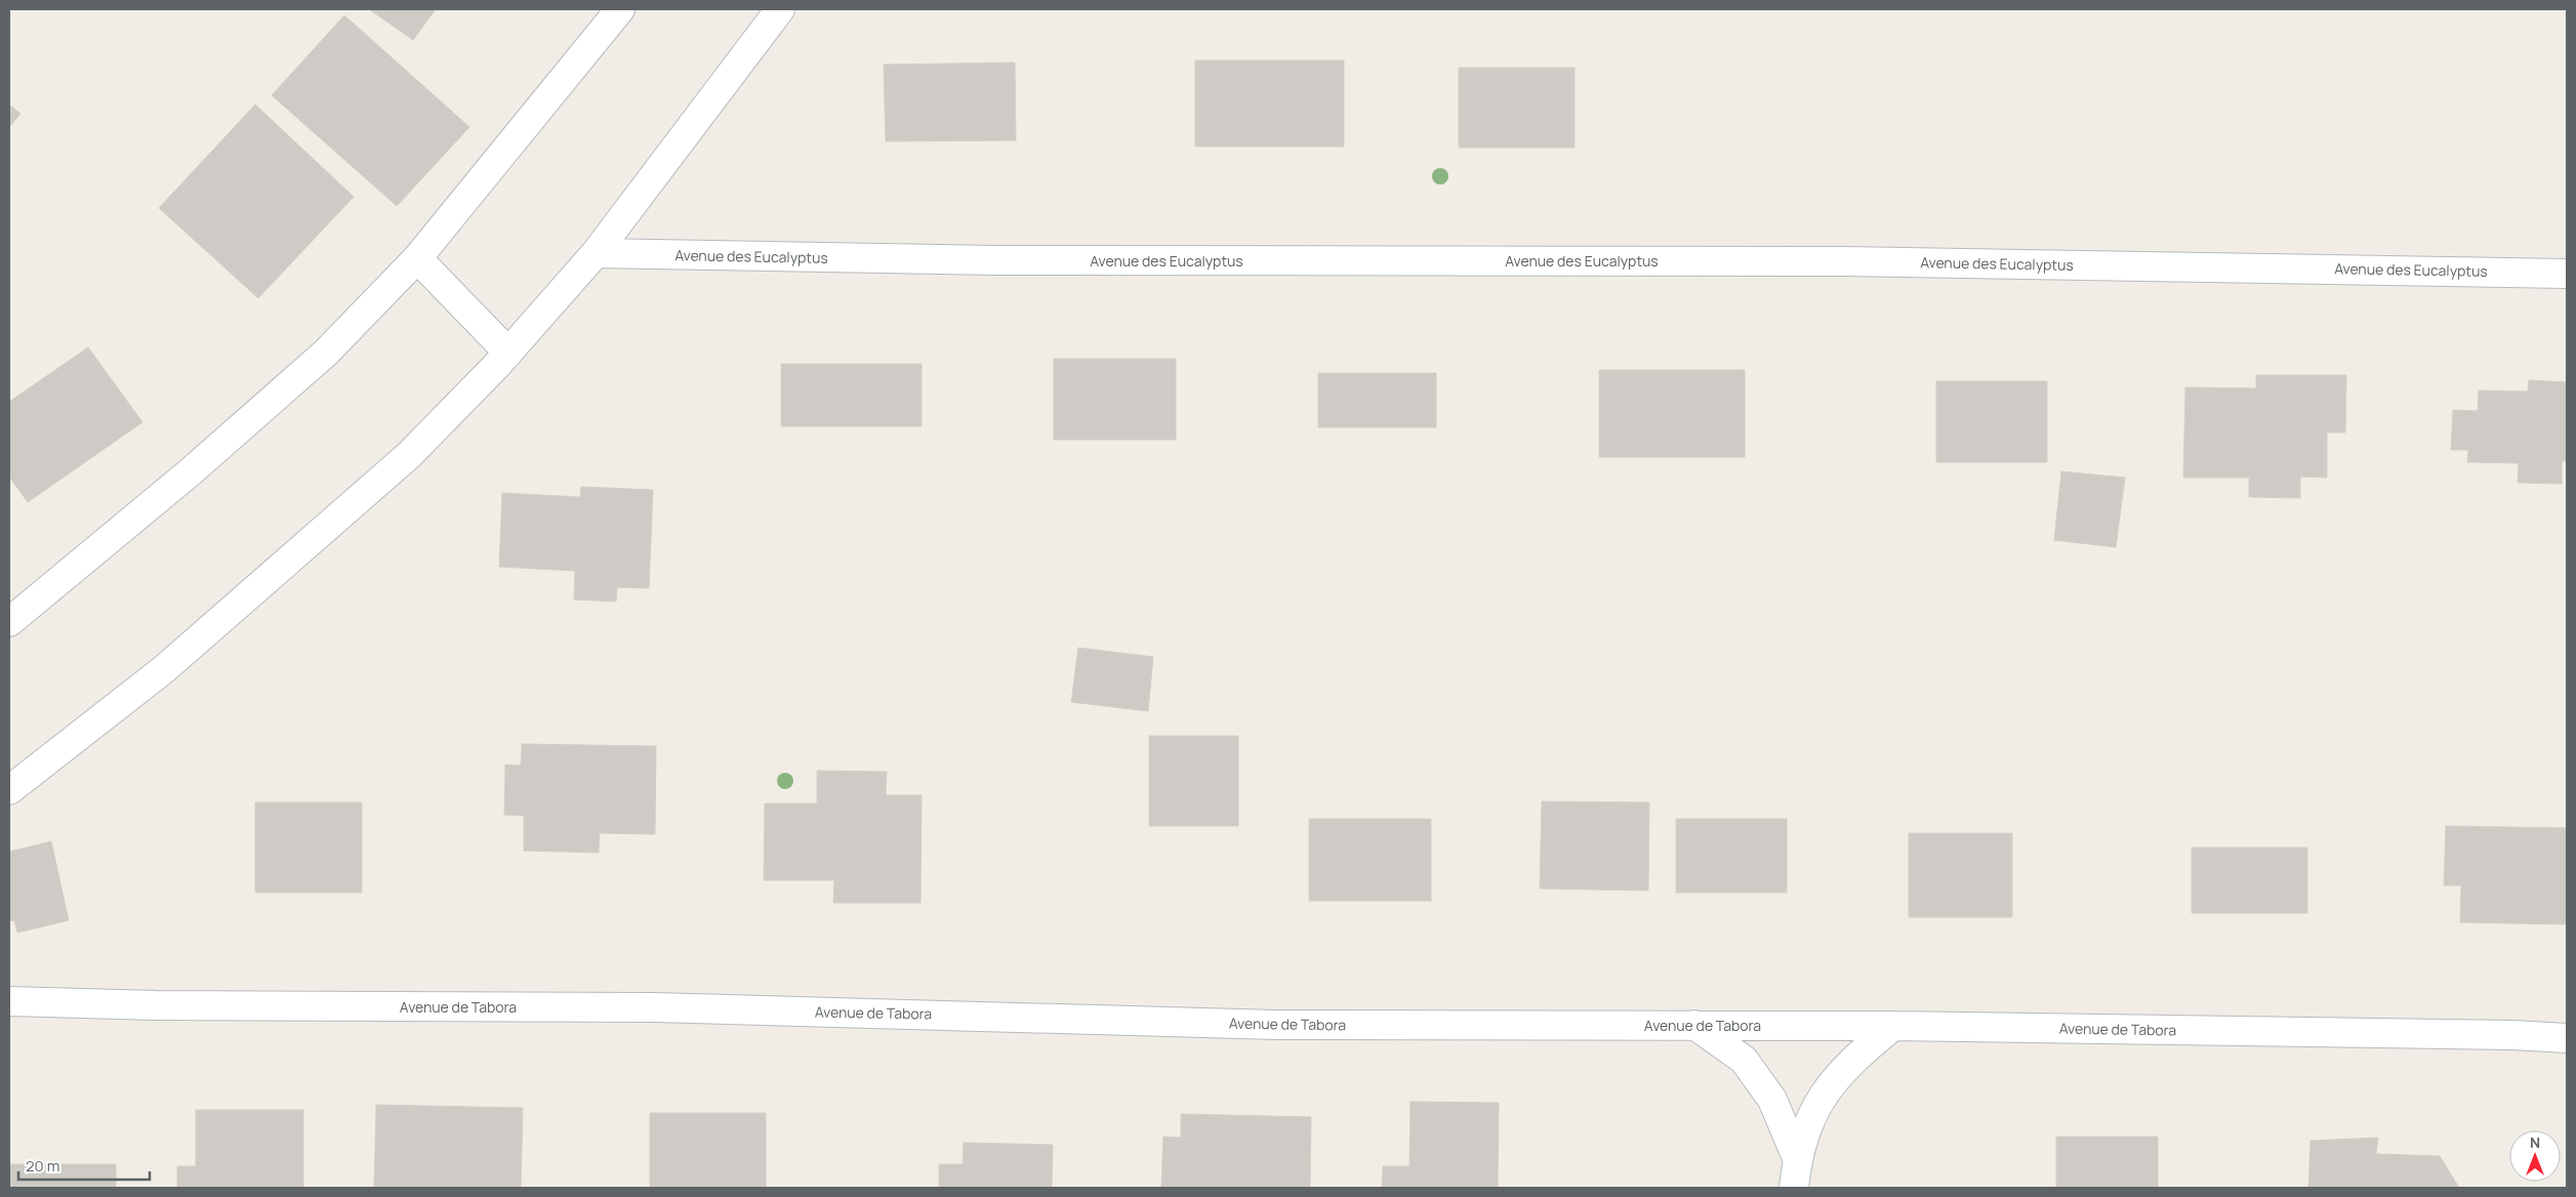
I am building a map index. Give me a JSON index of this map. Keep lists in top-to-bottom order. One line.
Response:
{"streets":{"street":["Avenue des Eucalyptus","Avenue de Tabora"]},"scale_bar":"20 m","north":"top"}
